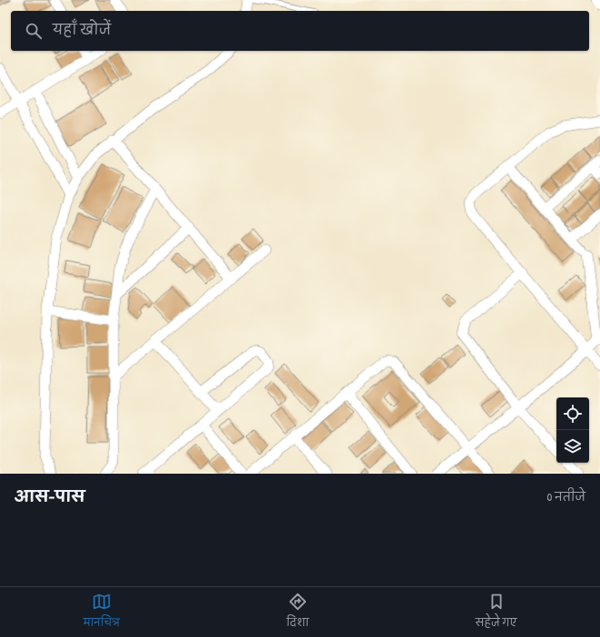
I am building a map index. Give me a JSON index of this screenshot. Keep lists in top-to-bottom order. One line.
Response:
{"page":{"search":"यहाँ खोजें","heading":["आस-पास","0 नतीजे"],"nav":["मानचित्र","दिशा","सहेजे गए"]}}
